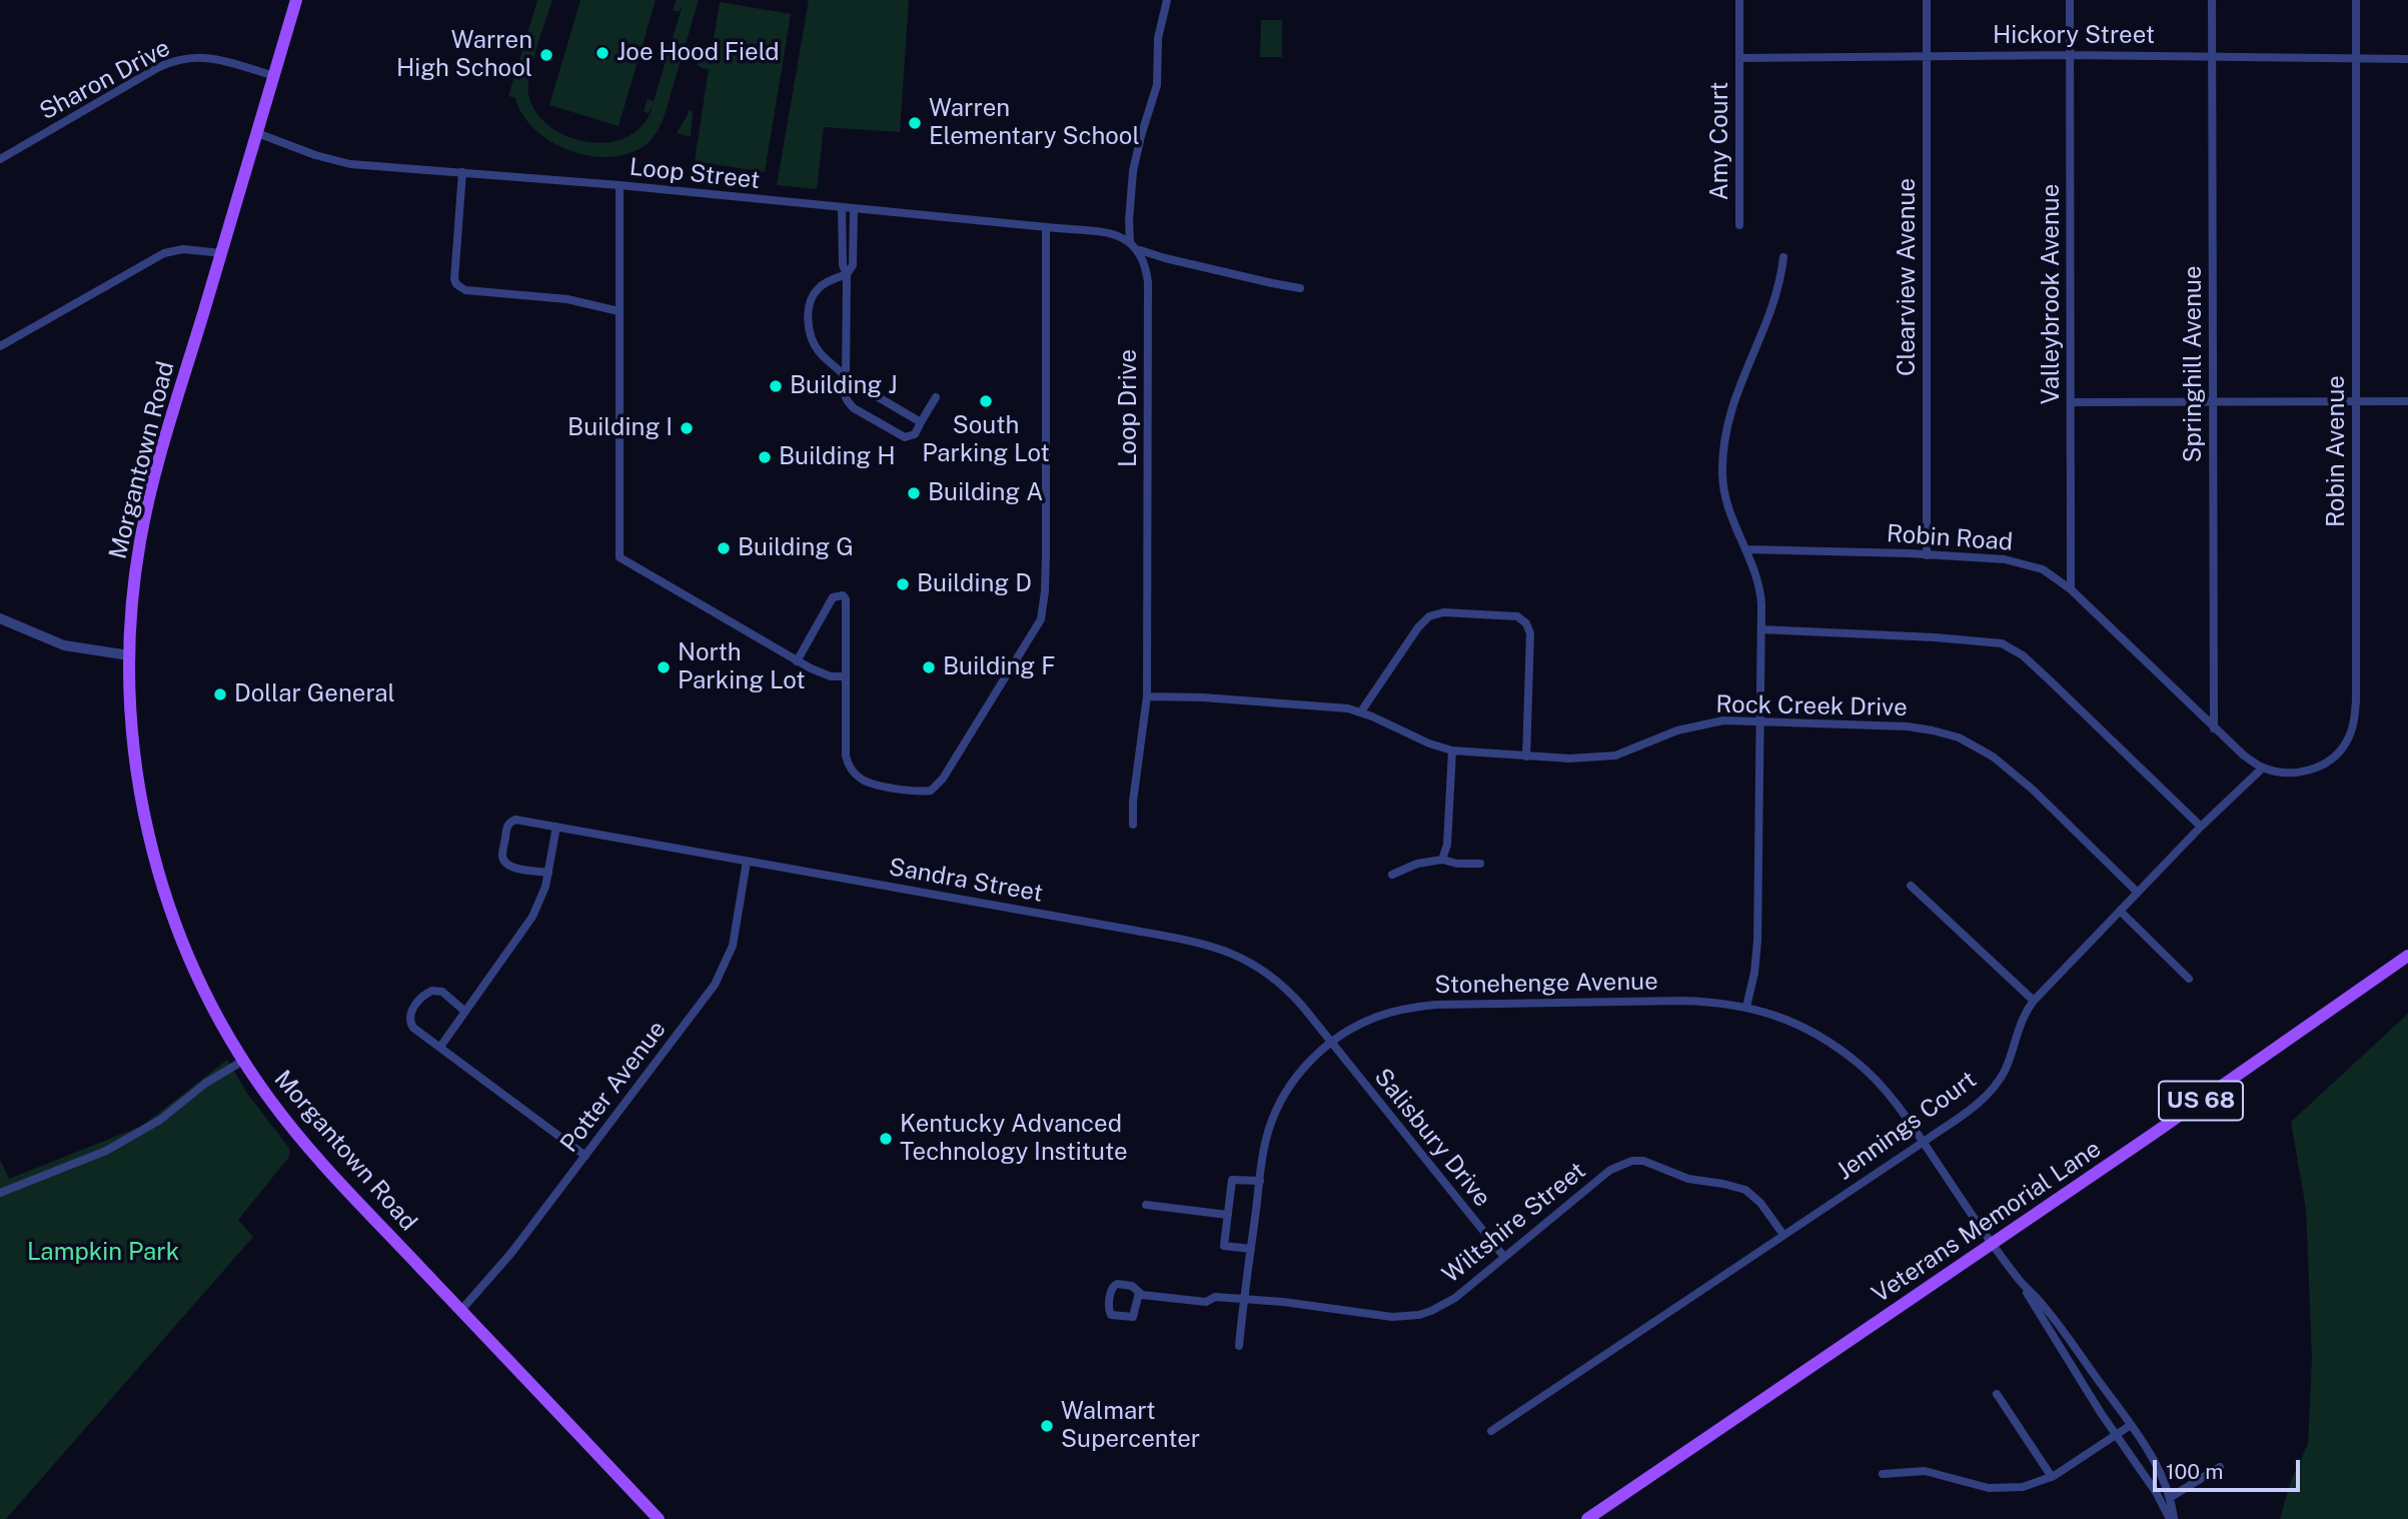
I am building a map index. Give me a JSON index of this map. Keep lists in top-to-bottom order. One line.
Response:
{"streets":{"main road":["Morgantown Road","US 68","Veterans Memorial Lane"],"street":["Hickory Street","Sharon Drive","Amy Court","Loop Street","Clearview Avenue","Valleybrook Avenue","Springhill Avenue","Loop Drive","Robin Avenue","Robin Road","Rock Creek Drive","Sandra Street","Stonehenge Avenue","Potter Avenue","Jennings Court","Salisbury Drive","Wiltshire Street"]},"crossings":[["Hickory Street","Amy Court"],["Hickory Street","Clearview Avenue"],["Hickory Street","Valleybrook Avenue"],["Hickory Street","Springhill Avenue"],["Hickory Street","Robin Avenue"],["Sharon Drive","Morgantown Road"],["Loop Street","Loop Drive"],["Loop Street","Morgantown Road"],["Clearview Avenue","Robin Road"],["Valleybrook Avenue","Robin Road"],["Springhill Avenue","Robin Avenue"],["Springhill Avenue","Robin Road"],["Loop Drive","Rock Creek Drive"],["Robin Avenue","Robin Road"],["Robin Avenue","Jennings Court"],["Morgantown Road","Potter Avenue"],["Rock Creek Drive","Jennings Court"],["Sandra Street","Stonehenge Avenue"],["Sandra Street","Potter Avenue"],["Sandra Street","Salisbury Drive"],["Stonehenge Avenue","Jennings Court"],["Stonehenge Avenue","Salisbury Drive"],["Stonehenge Avenue","Veterans Memorial Lane"],["Stonehenge Avenue","Wiltshire Street"],["Jennings Court","Wiltshire Street"],["Salisbury Drive","Wiltshire Street"]],"parks":["Lampkin Park"],"places":["Joe Hood Field","Warren High School","Warren Elementary School","Building J","South Parking Lot","Building I","Building H","Building A","Building G","Building D","North Parking Lot","Building F","Dollar General","Kentucky Advanced Technology Institute","Walmart Supercenter"],"scale_bar":"100 m"}
